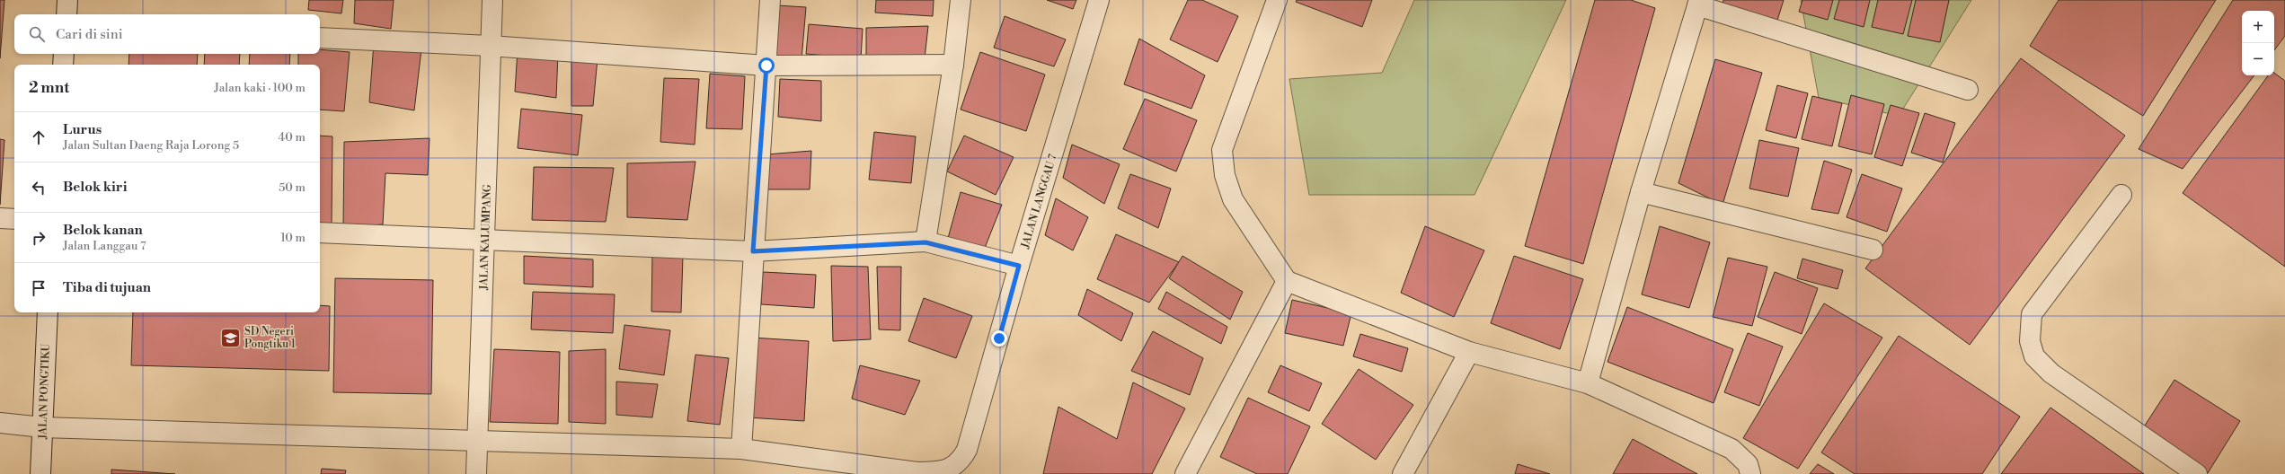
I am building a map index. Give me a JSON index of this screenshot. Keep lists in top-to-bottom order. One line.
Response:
{"streets":{"street":["JALAN LANGGAU 7","JALAN KALUMPANG","JALAN PONGTIKU"]},"crossings":[["JALAN LANGGAU 7","JALAN KALUMPANG"],["JALAN LANGGAU 7","JALAN PONGTIKU"]],"places":{"school or university":["SD Negeri Pongtiku 1"]},"page":{"map_buttons":["+","−"],"search":"Cari di sini","heading":["2 mnt","Jalan kaki · 100 m"],"list":[["Lurus","Jalan Sultan Daeng Raja Lorong 5","40 m"],["Belok kiri","50 m"],["Belok kanan","Jalan Langgau 7","10 m"],"Tiba di tujuan"]}}
